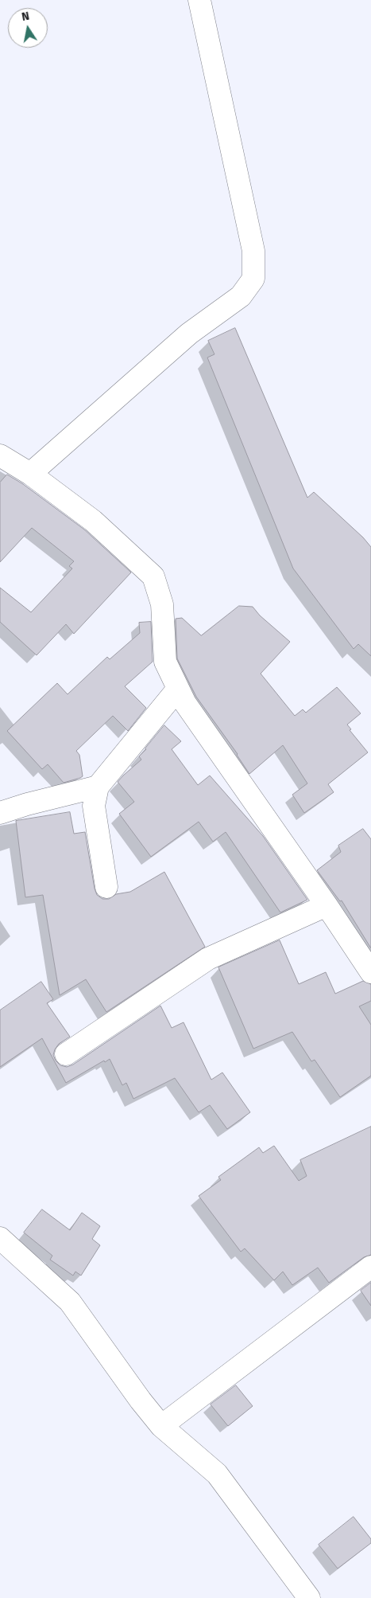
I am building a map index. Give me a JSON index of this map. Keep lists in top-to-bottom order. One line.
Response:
{"north":"top"}
